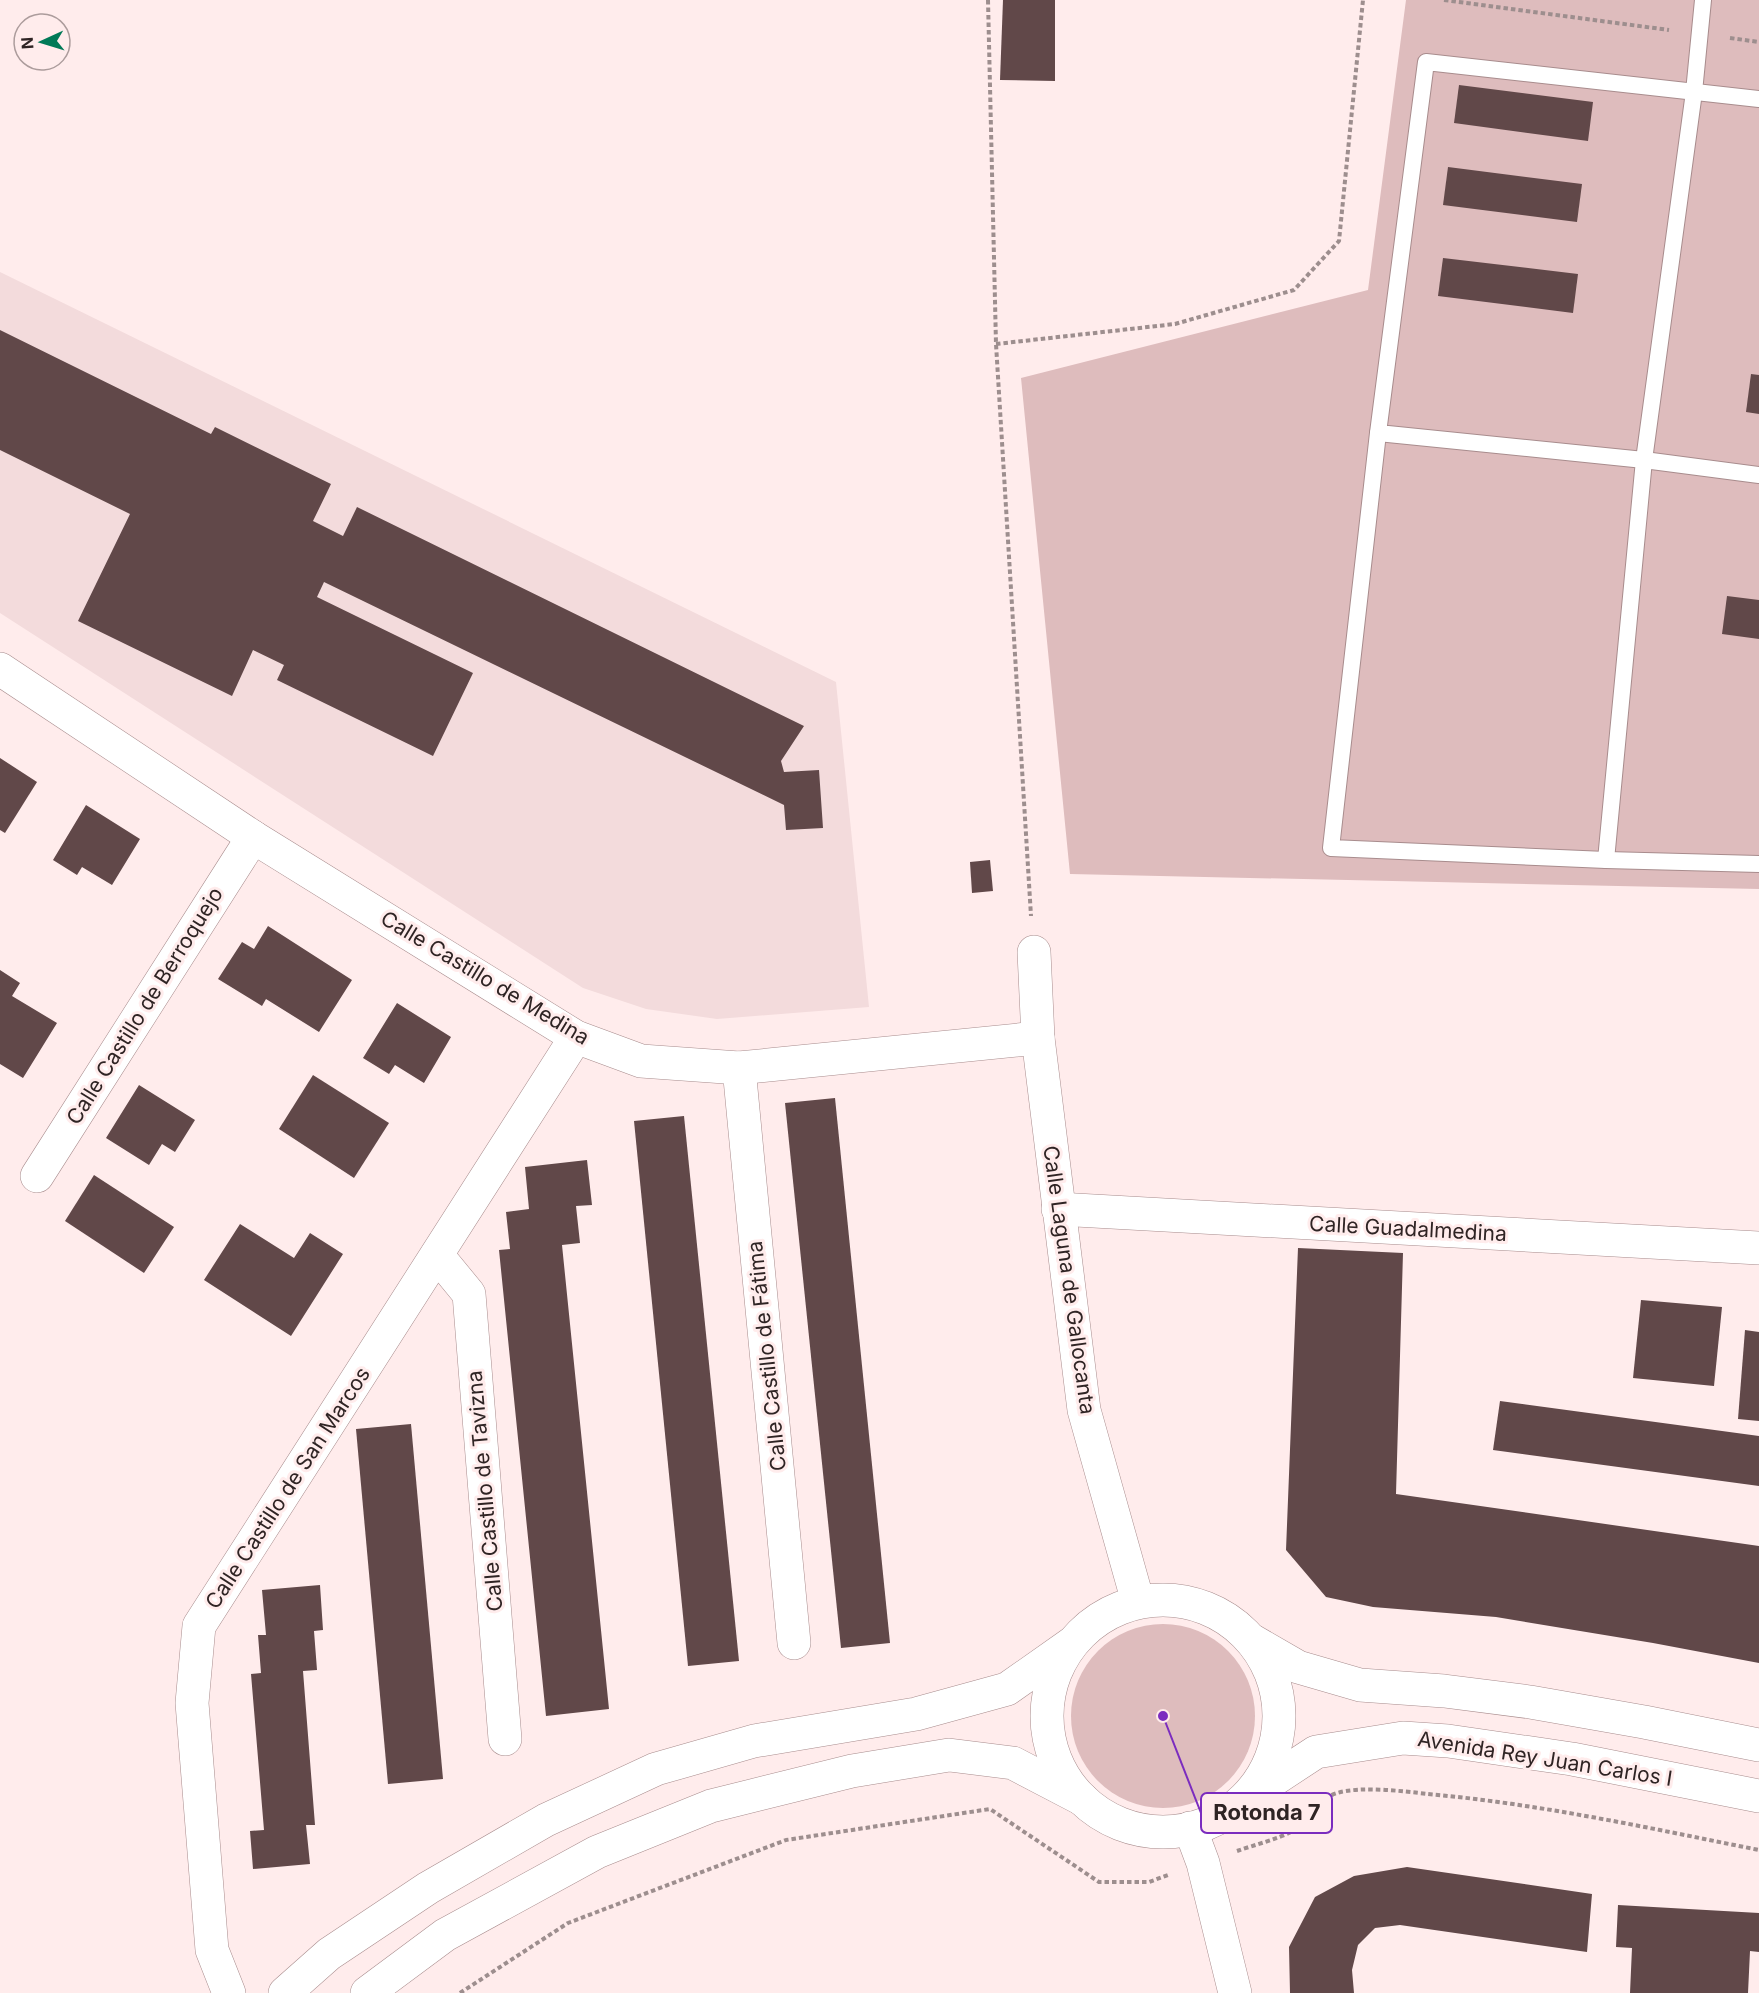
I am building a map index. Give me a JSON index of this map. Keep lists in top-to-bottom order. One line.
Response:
{"streets":{"street":["Calle Castillo de Medina","Calle Castillo de Berroquejo","Calle Guadalmedina","Calle Laguna de Gallocanta","Calle Castillo de Fátima","Calle Castillo de San Marcos","Calle Castillo de Tavizna","Avenida Rey Juan Carlos I"]},"crossings":[["Calle Castillo de Medina","Calle Castillo de Berroquejo"],["Calle Castillo de Medina","Calle Laguna de Gallocanta"],["Calle Castillo de Medina","Calle Castillo de Fátima"],["Calle Castillo de Medina","Calle Castillo de San Marcos"],["Calle Guadalmedina","Calle Laguna de Gallocanta"],["Calle Castillo de San Marcos","Calle Castillo de Tavizna"]],"places":["Rotonda 7"],"north":"left"}
